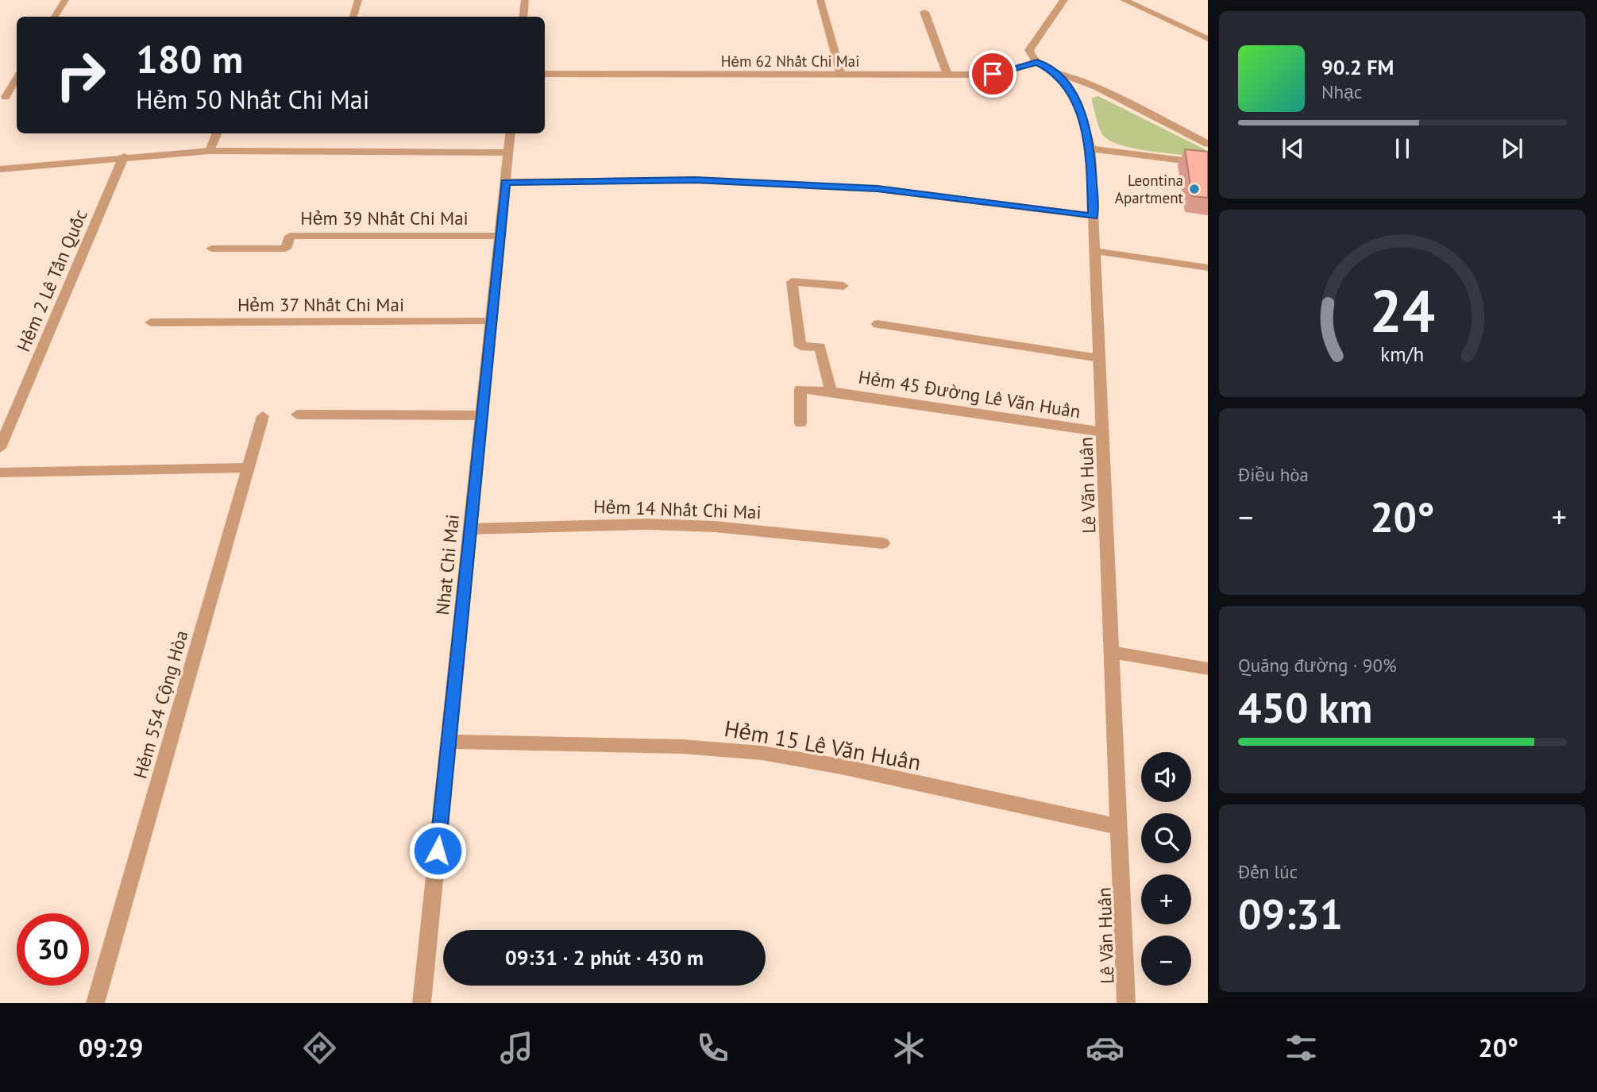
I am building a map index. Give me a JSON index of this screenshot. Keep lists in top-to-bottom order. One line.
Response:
{"streets":{"street":["Hẻm 62 Nhất Chi Mai","Hẻm 39 Nhất Chi Mai","Hẻm 2 Lê Tấn Quốc","Hẻm 37 Nhất Chi Mai","Hẻm 45 Đường Lê Văn Huân","Lê Văn Huân","Hẻm 14 Nhất Chi Mai","Nhat Chi Mai","Hẻm 554 Cộng Hòa","Hẻm 15 Lê Văn Huân"]},"crossings":[["Hẻm 62 Nhất Chi Mai","Lê Văn Huân"],["Hẻm 39 Nhất Chi Mai","Nhat Chi Mai"],["Hẻm 37 Nhất Chi Mai","Nhat Chi Mai"],["Hẻm 45 Đường Lê Văn Huân","Lê Văn Huân"],["Lê Văn Huân","Hẻm 15 Lê Văn Huân"],["Hẻm 14 Nhất Chi Mai","Nhat Chi Mai"],["Nhat Chi Mai","Hẻm 15 Lê Văn Huân"]],"places":["Leontina Apartment"],"page":{"turn":["180 m","Hẻm 50 Nhất Chi Mai"],"song":["90.2 FM","Nhạc"],"tile":["Điều hòa",["Quãng đường · 90%","450 km"],["Đến lúc","09:31"]],"heat":["−","20°","+"],"map_buttons":["+","−"],"limit":"30","trip":"09:31 · 2 phút · 430 m","tabs":["09:29","20°"],"gauge":["24","km/h"]}}
